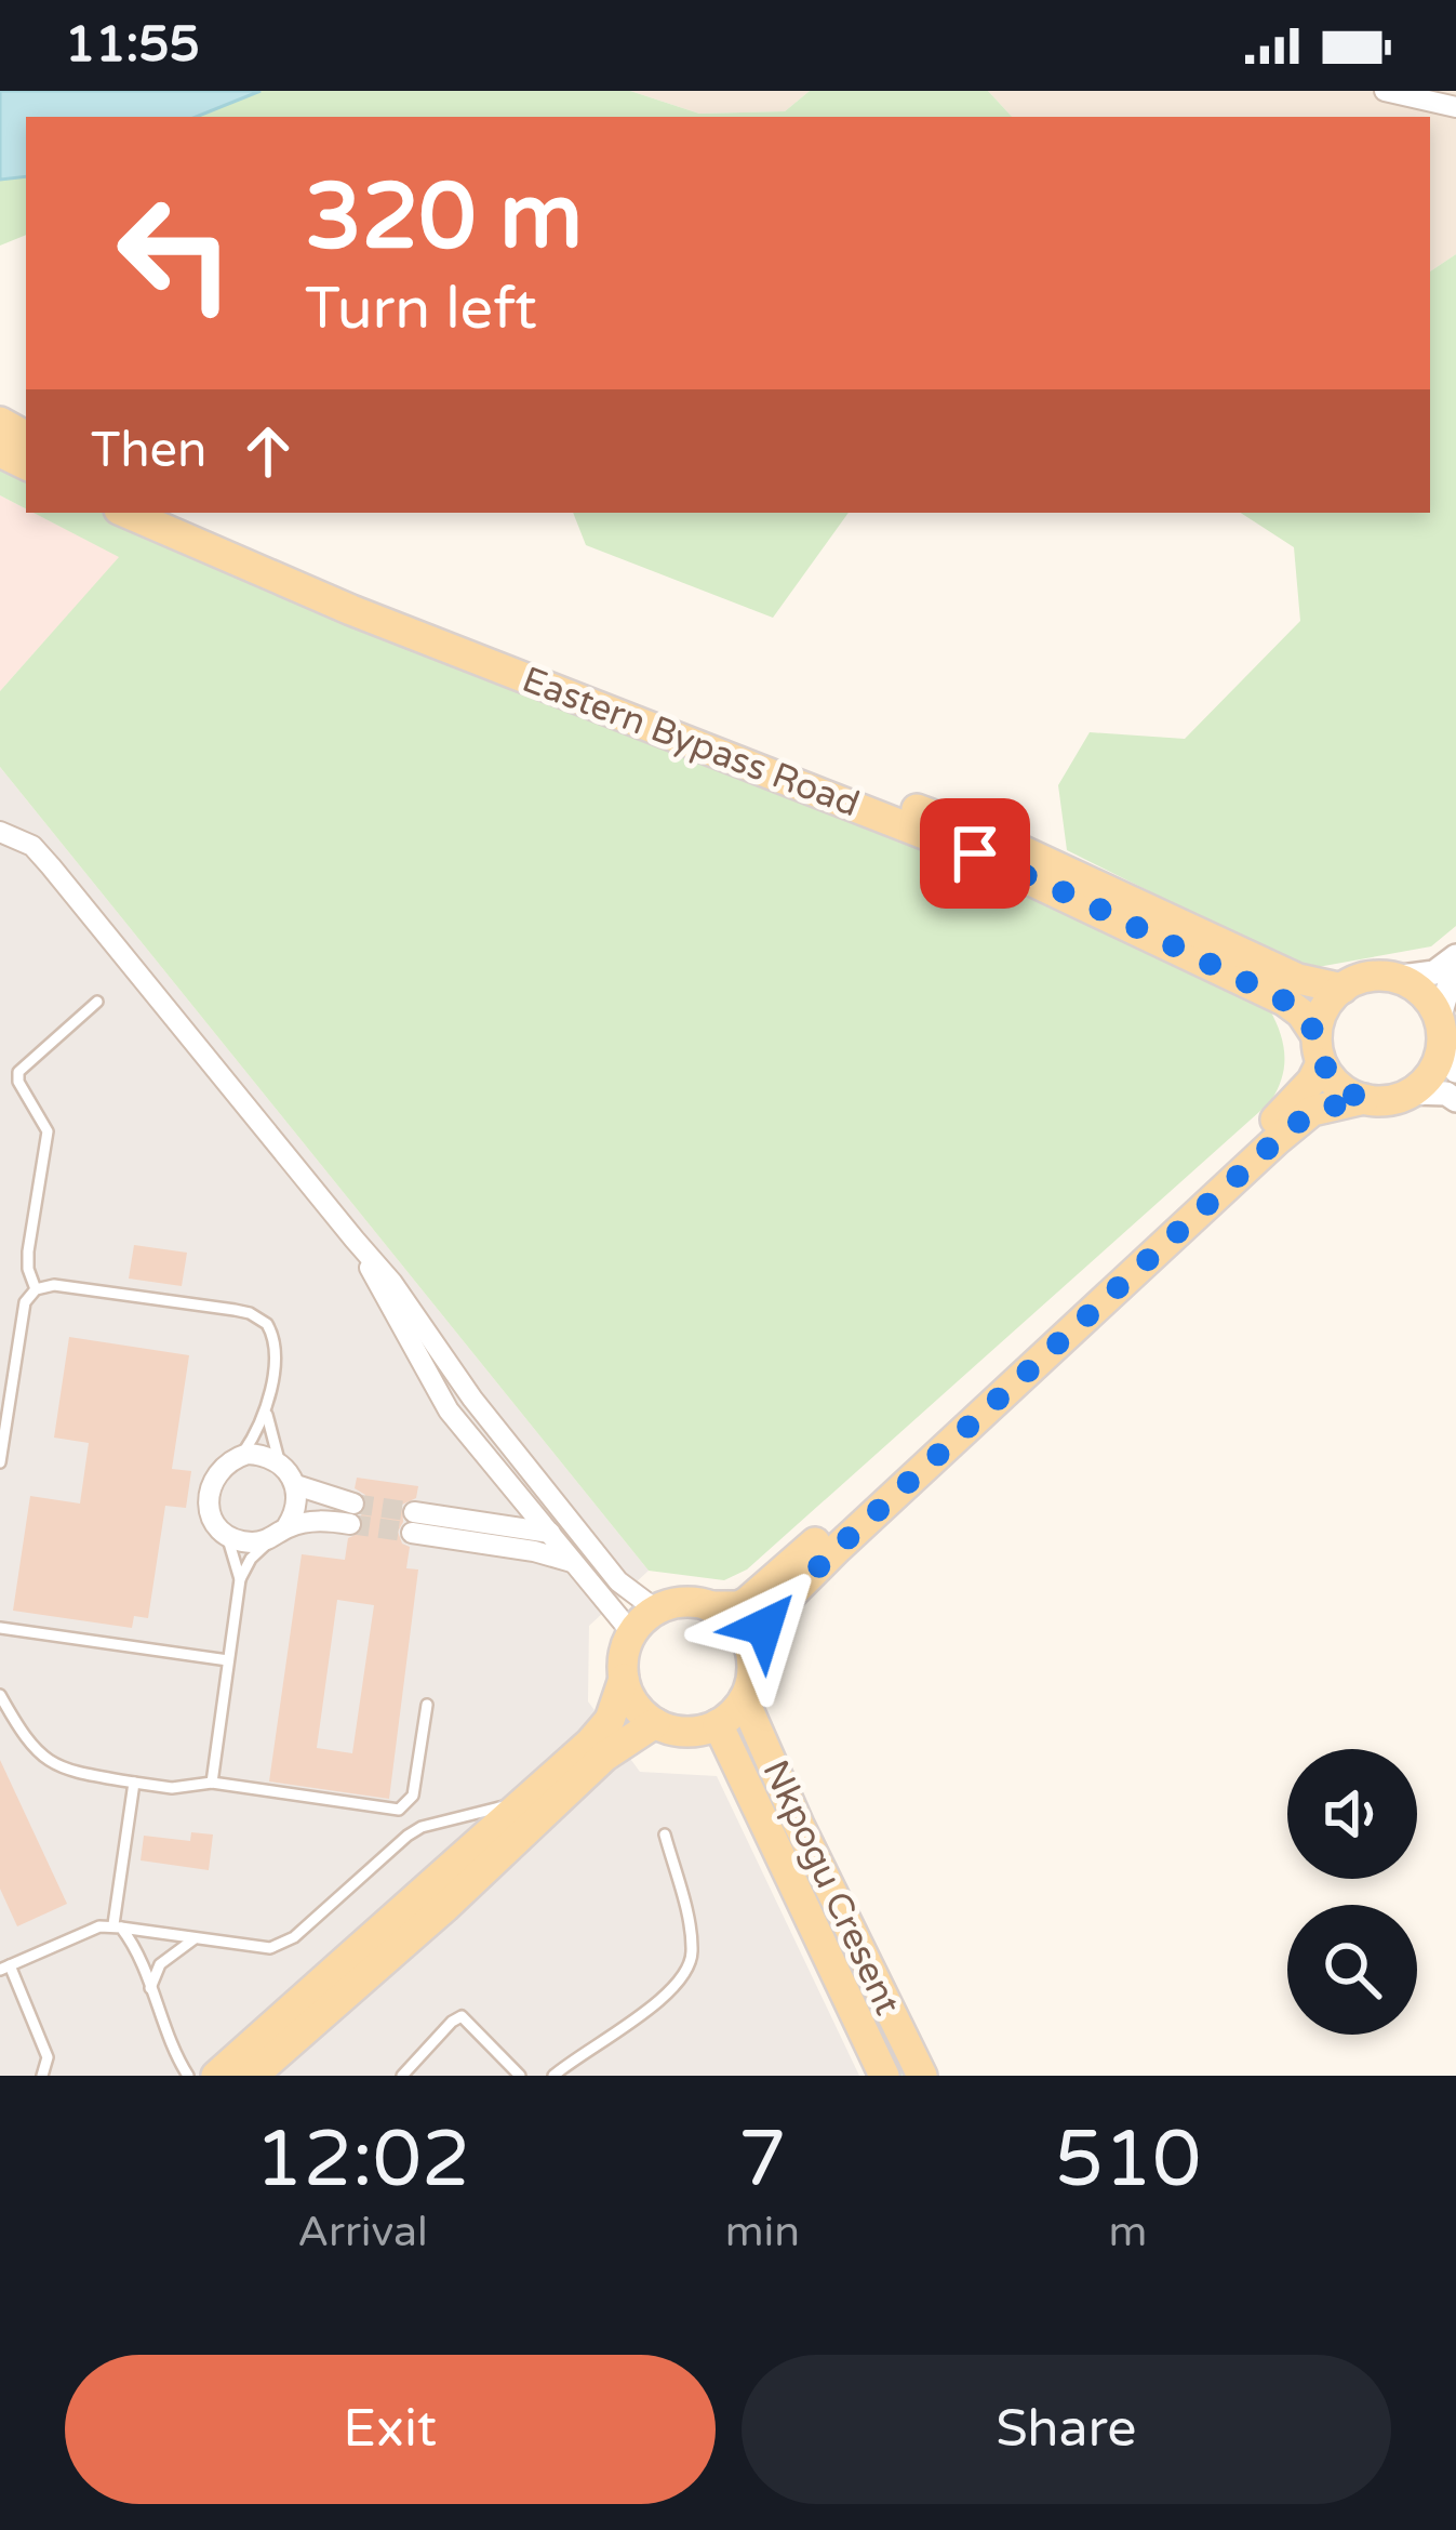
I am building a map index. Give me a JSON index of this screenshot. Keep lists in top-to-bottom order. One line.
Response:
{"streets":{"main road":["Eastern Bypass Road","Nkpogu Cresent"]},"page":{"status":"11:55","turn":["320 m","Turn left"],"then":"Then","eta":["12:02","Arrival","7","min","510","m"],"buttons":["Exit","Share"]}}
